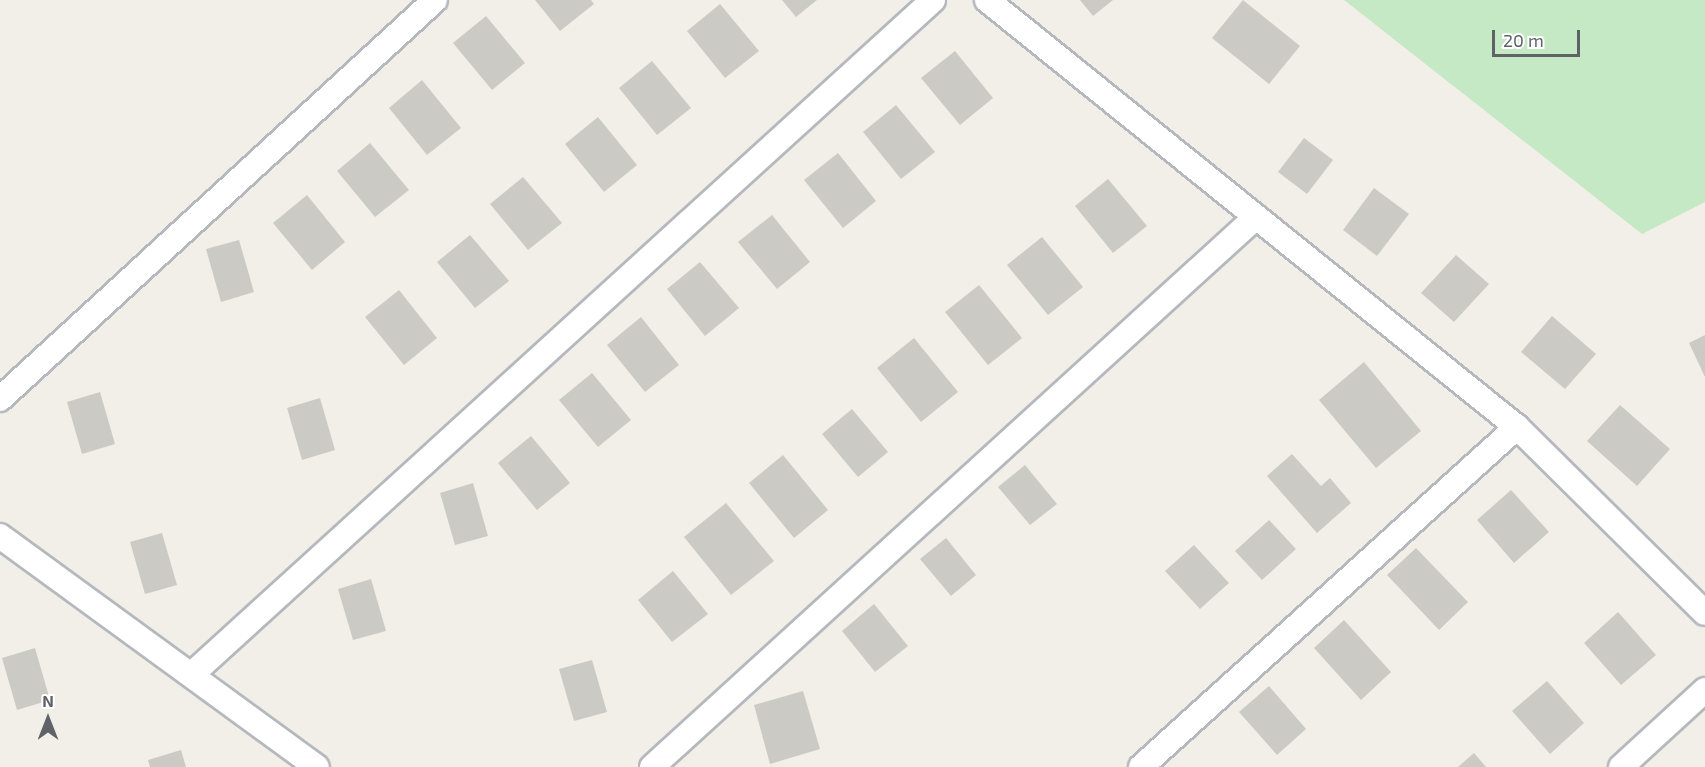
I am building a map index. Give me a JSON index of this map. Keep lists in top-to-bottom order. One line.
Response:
{"scale_bar":"20 m","north":"top"}
